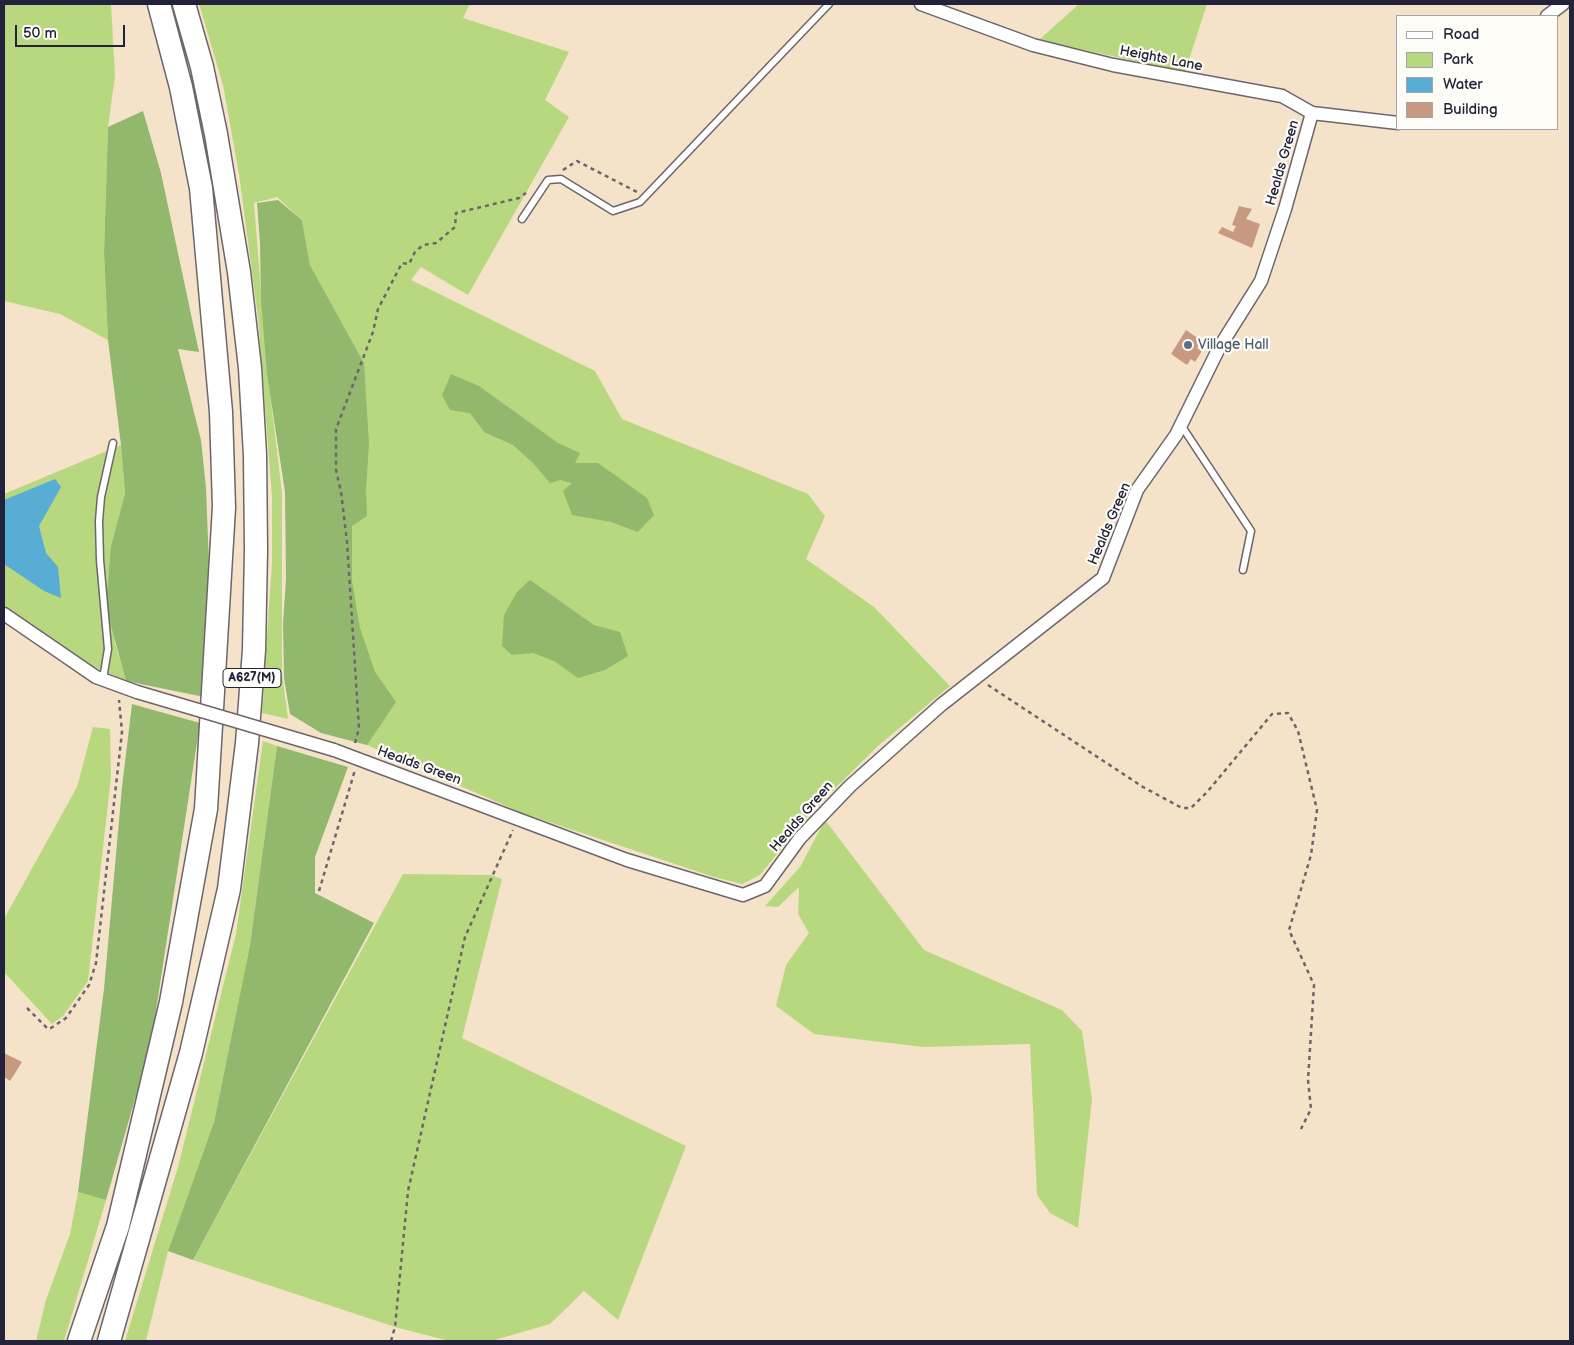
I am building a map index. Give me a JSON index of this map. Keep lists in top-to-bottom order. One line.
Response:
{"streets":{"highway":["A627(M)"],"street":["Heights Lane","Healds Green"]},"crossings":[["Heights Lane","Healds Green"]],"places":["Village Hall"],"legend":["Road","Park","Water","Building"],"scale_bar":"50 m"}
